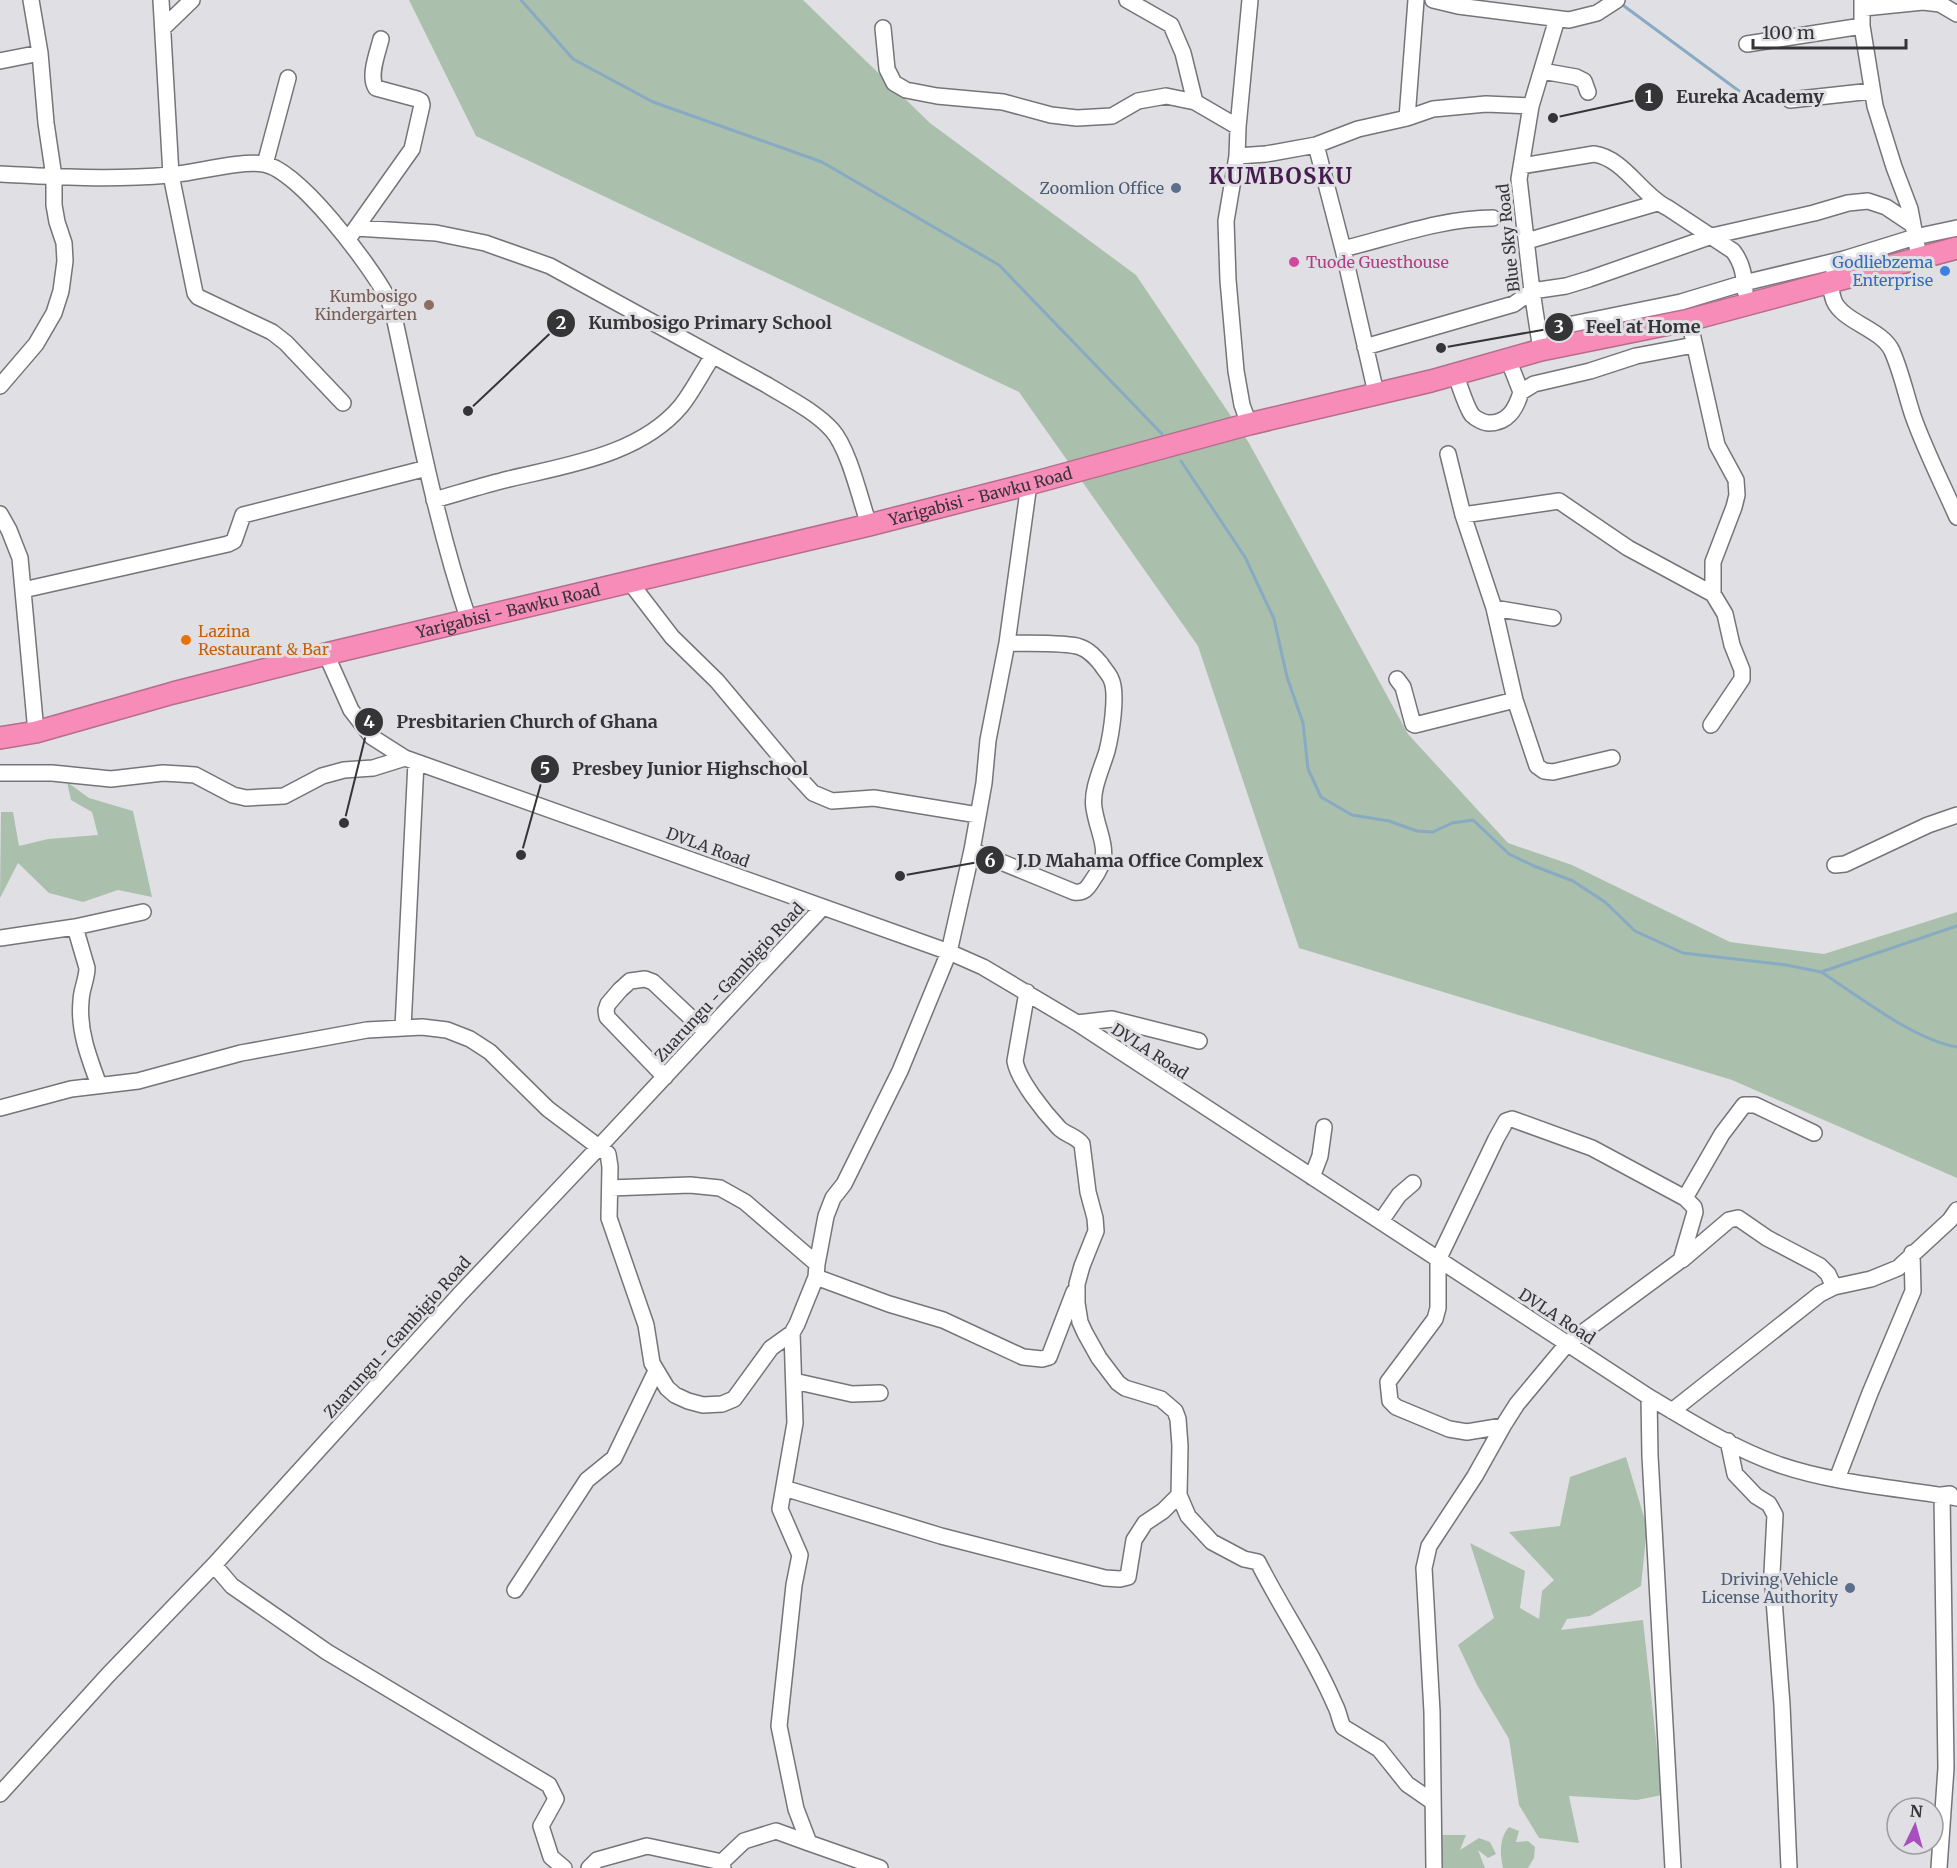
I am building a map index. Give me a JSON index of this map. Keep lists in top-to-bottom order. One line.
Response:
{"streets":{"highway":["Yarigabisi - Bawku Road"],"street":["Blue Sky Road","DVLA Road","Zuarungu - Gambigio Road"]},"crossings":[["Blue Sky Road","Yarigabisi - Bawku Road"],["Yarigabisi - Bawku Road","DVLA Road"],["DVLA Road","Zuarungu - Gambigio Road"]],"districts":["KUMBOSKU"],"places":["Eureka Academy","Zoomlion Office","Tuode Guesthouse","Godliebzema Enterprise","Kumbosigo Kindergarten","Feel at Home","Kumbosigo Primary School","Lazina Restaurant & Bar","Presbitarien Church of Ghana","Presbey Junior Highschool","J.D Mahama Office Complex","Driving Vehicle License Authority"],"scale_bar":"100 m","north":"top"}
